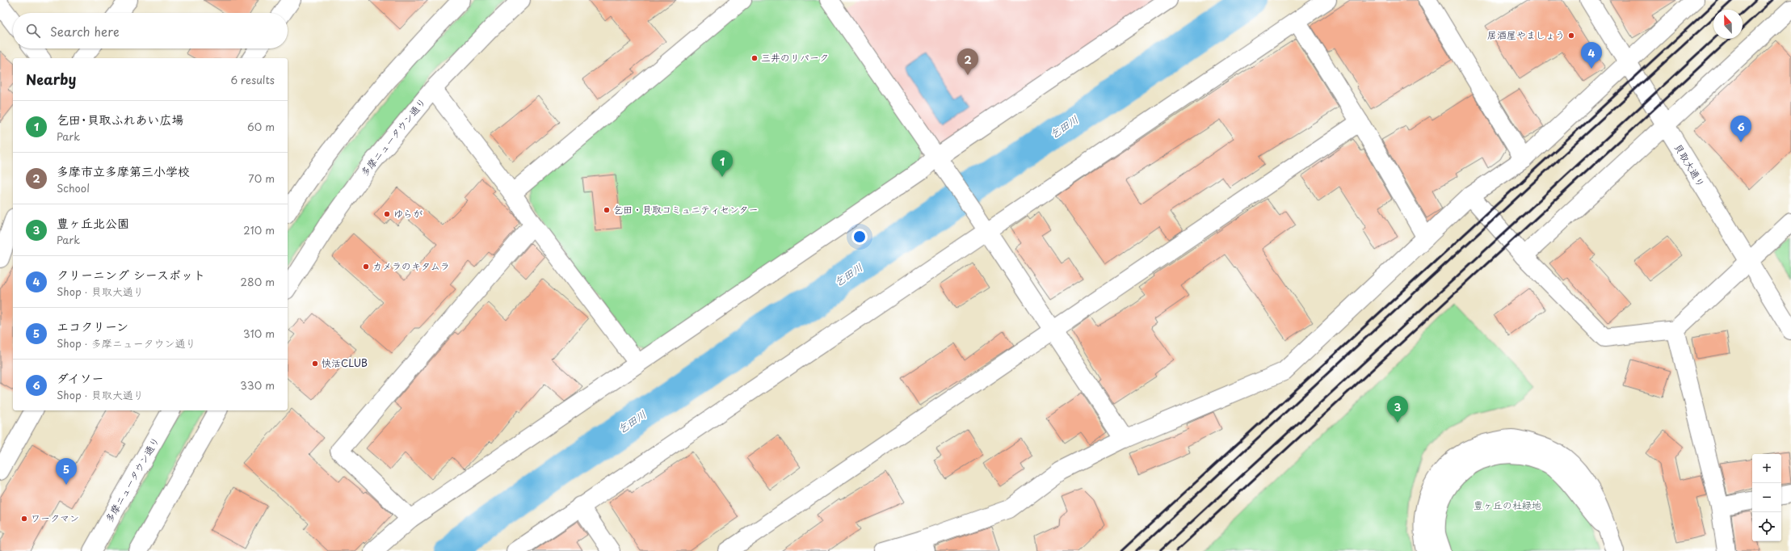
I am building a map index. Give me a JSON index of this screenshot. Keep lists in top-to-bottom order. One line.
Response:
{"streets":{"street":["多摩ニュータウン通り","貝取大通り"]},"water":["乞田川"],"parks":["豊ヶ丘の杜緑地"],"places":["居酒屋やましょう","三井のリパーク","乞田・貝取コミュニティセンター","ゆらが","カメラのキタムラ","快活CLUB","ワークマン"],"north":"top","page":{"search":"Search here","pins":["4","2","6","1","3","5"],"heading":["Nearby","6 results"],"list":[{"mark":"1","name":"乞田･貝取ふれあい広場","note":"Park","value":"60 m"},{"mark":"2","name":"多摩市立多摩第三小学校","note":"School","value":"70 m"},{"mark":"3","name":"豊ヶ丘北公園","note":"Park","value":"210 m"},{"mark":"4","name":"クリーニング シースポット","note":"Shop · 貝取大通り","value":"280 m"},{"mark":"5","name":"エコクリーン","note":"Shop · 多摩ニュータウン通り","value":"310 m"},{"mark":"6","name":"ダイソー","note":"Shop · 貝取大通り","value":"330 m"}],"map_buttons":["+","−"]}}
